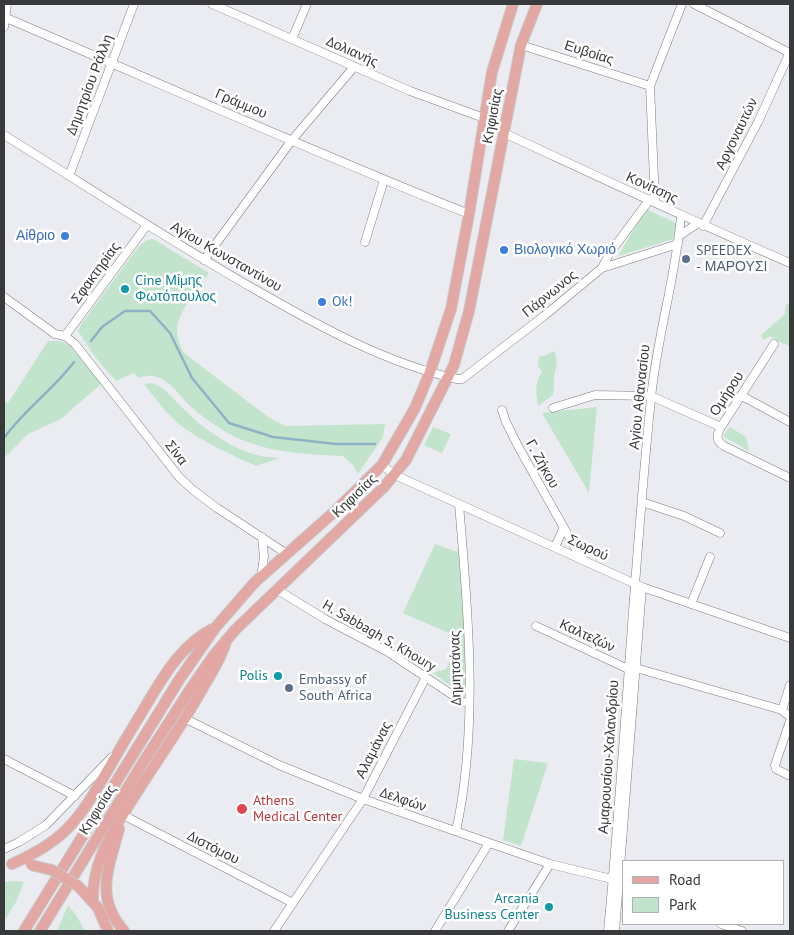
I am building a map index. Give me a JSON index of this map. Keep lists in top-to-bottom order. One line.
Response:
{"streets":{"main road":["Κηφισίας"],"street":["Δολιανής","Ευβοίας","Δημητρίου Ράλλη","Γράμμου","Αργοναυτών","Κονίτσης","Αγίου Κωνσταντίνου","Σφακτηρίας","Πάρνωνος","Ομήρου","Αγίου Αθανασίου","Σίνα","Γ. Ζήκου","Σωρού","H. Sabbagh S. Khoury","Καλτεζών","Δημητσάνας","Αλαμάνας","Αμαρουσίου-Χαλανδρίου","Δελφών","Διστόμου"]},"crossings":[["Δολιανής","Κηφισίας"],["Ευβοίας","Κηφισίας"],["Δημητρίου Ράλλη","Γράμμου"],["Δημητρίου Ράλλη","Αγίου Κωνσταντίνου"],["Γράμμου","Κηφισίας"],["Κηφισίας","Κονίτσης"],["Κηφισίας","Αγίου Κωνσταντίνου"],["Κηφισίας","Πάρνωνος"],["Κηφισίας","Σίνα"],["Κηφισίας","Σωρού"],["Κηφισίας","H. Sabbagh S. Khoury"],["Αργοναυτών","Κονίτσης"],["Αργοναυτών","Πάρνωνος"],["Κονίτσης","Πάρνωνος"],["Κονίτσης","Αγίου Αθανασίου"],["Αγίου Κωνσταντίνου","Σφακτηρίας"],["Αγίου Κωνσταντίνου","Πάρνωνος"],["Σφακτηρίας","Σίνα"],["Πάρνωνος","Αγίου Αθανασίου"],["Αγίου Αθανασίου","Σωρού"],["Αγίου Αθανασίου","Αμαρουσίου-Χαλανδρίου"],["Γ. Ζήκου","Σωρού"],["Σωρού","Δημητσάνας"],["Σωρού","Αμαρουσίου-Χαλανδρίου"],["H. Sabbagh S. Khoury","Δημητσάνας"],["H. Sabbagh S. Khoury","Αλαμάνας"],["Καλτεζών","Αμαρουσίου-Χαλανδρίου"],["Δημητσάνας","Δελφών"],["Αλαμάνας","Δελφών"],["Αλαμάνας","Διστόμου"],["Αμαρουσίου-Χαλανδρίου","Δελφών"]],"places":["Αίθριο","Βιολογικό Χωριό","SPEEDEX - ΜΑΡΟΥΣΙ","Cine Μίμης Φωτόπουλος","Ok!","Polis","Embassy of South Africa","Athens Medical Center","Arcania Business Center"],"legend":["Road","Park"]}
